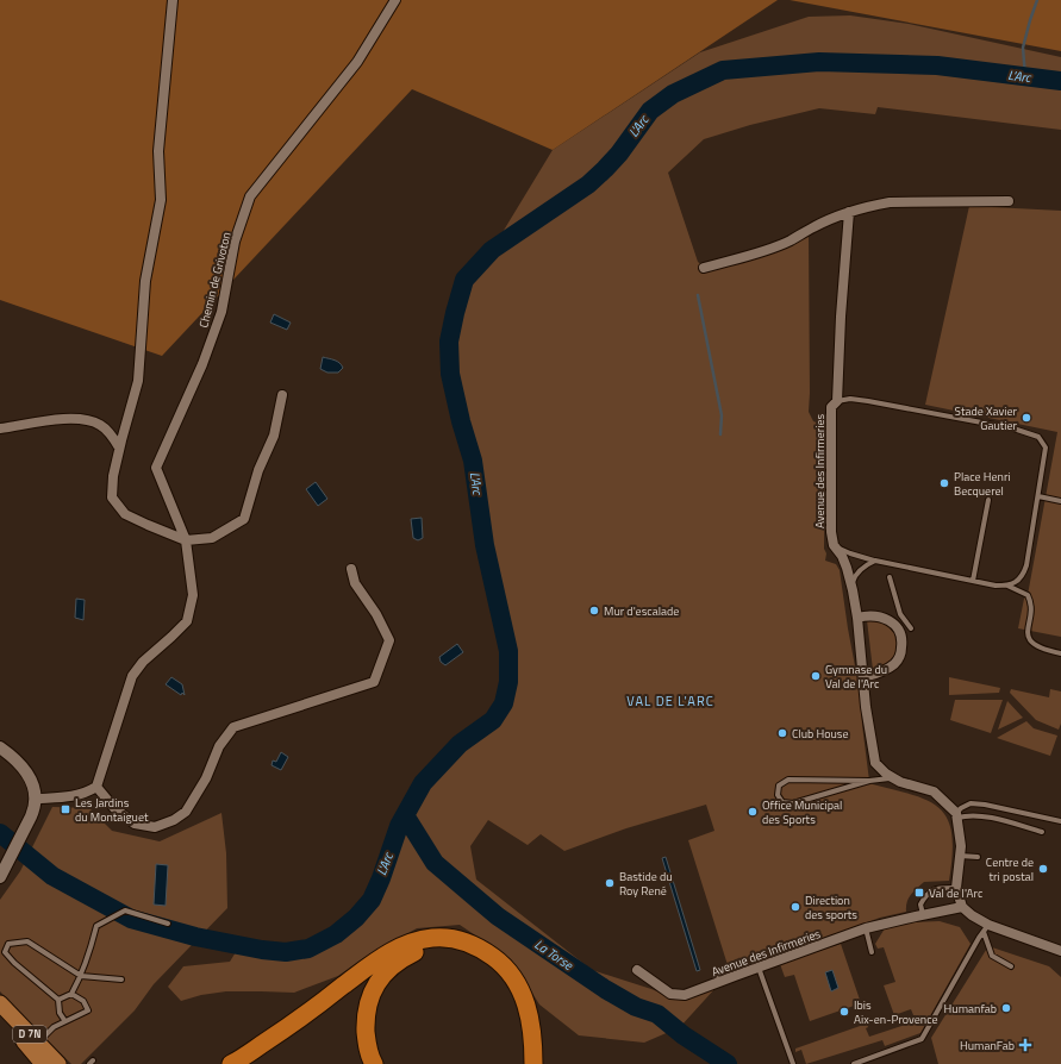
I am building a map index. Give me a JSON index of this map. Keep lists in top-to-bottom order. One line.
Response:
{"streets":{"main road":["D 7N"],"street":["Chemin de Grivoton","Avenue des Infirmeries"]},"districts":["VAL DE L'ARC"],"water":["L'Arc","La Torse"],"places":{"other":["Stade Xavier Gautier","Place Henri Becquerel","Mur d'escalade","Gymnase du Val de l'Arc","Club House","Office Municipal des Sports","Centre de tri postal","Bastide du Roy René","Direction des sports","Humanfab","Ibis Aix-en-Provence"],"transit":["Les Jardins du Montaiguet","Val de l'Arc"],"health":["HumanFab"]}}
